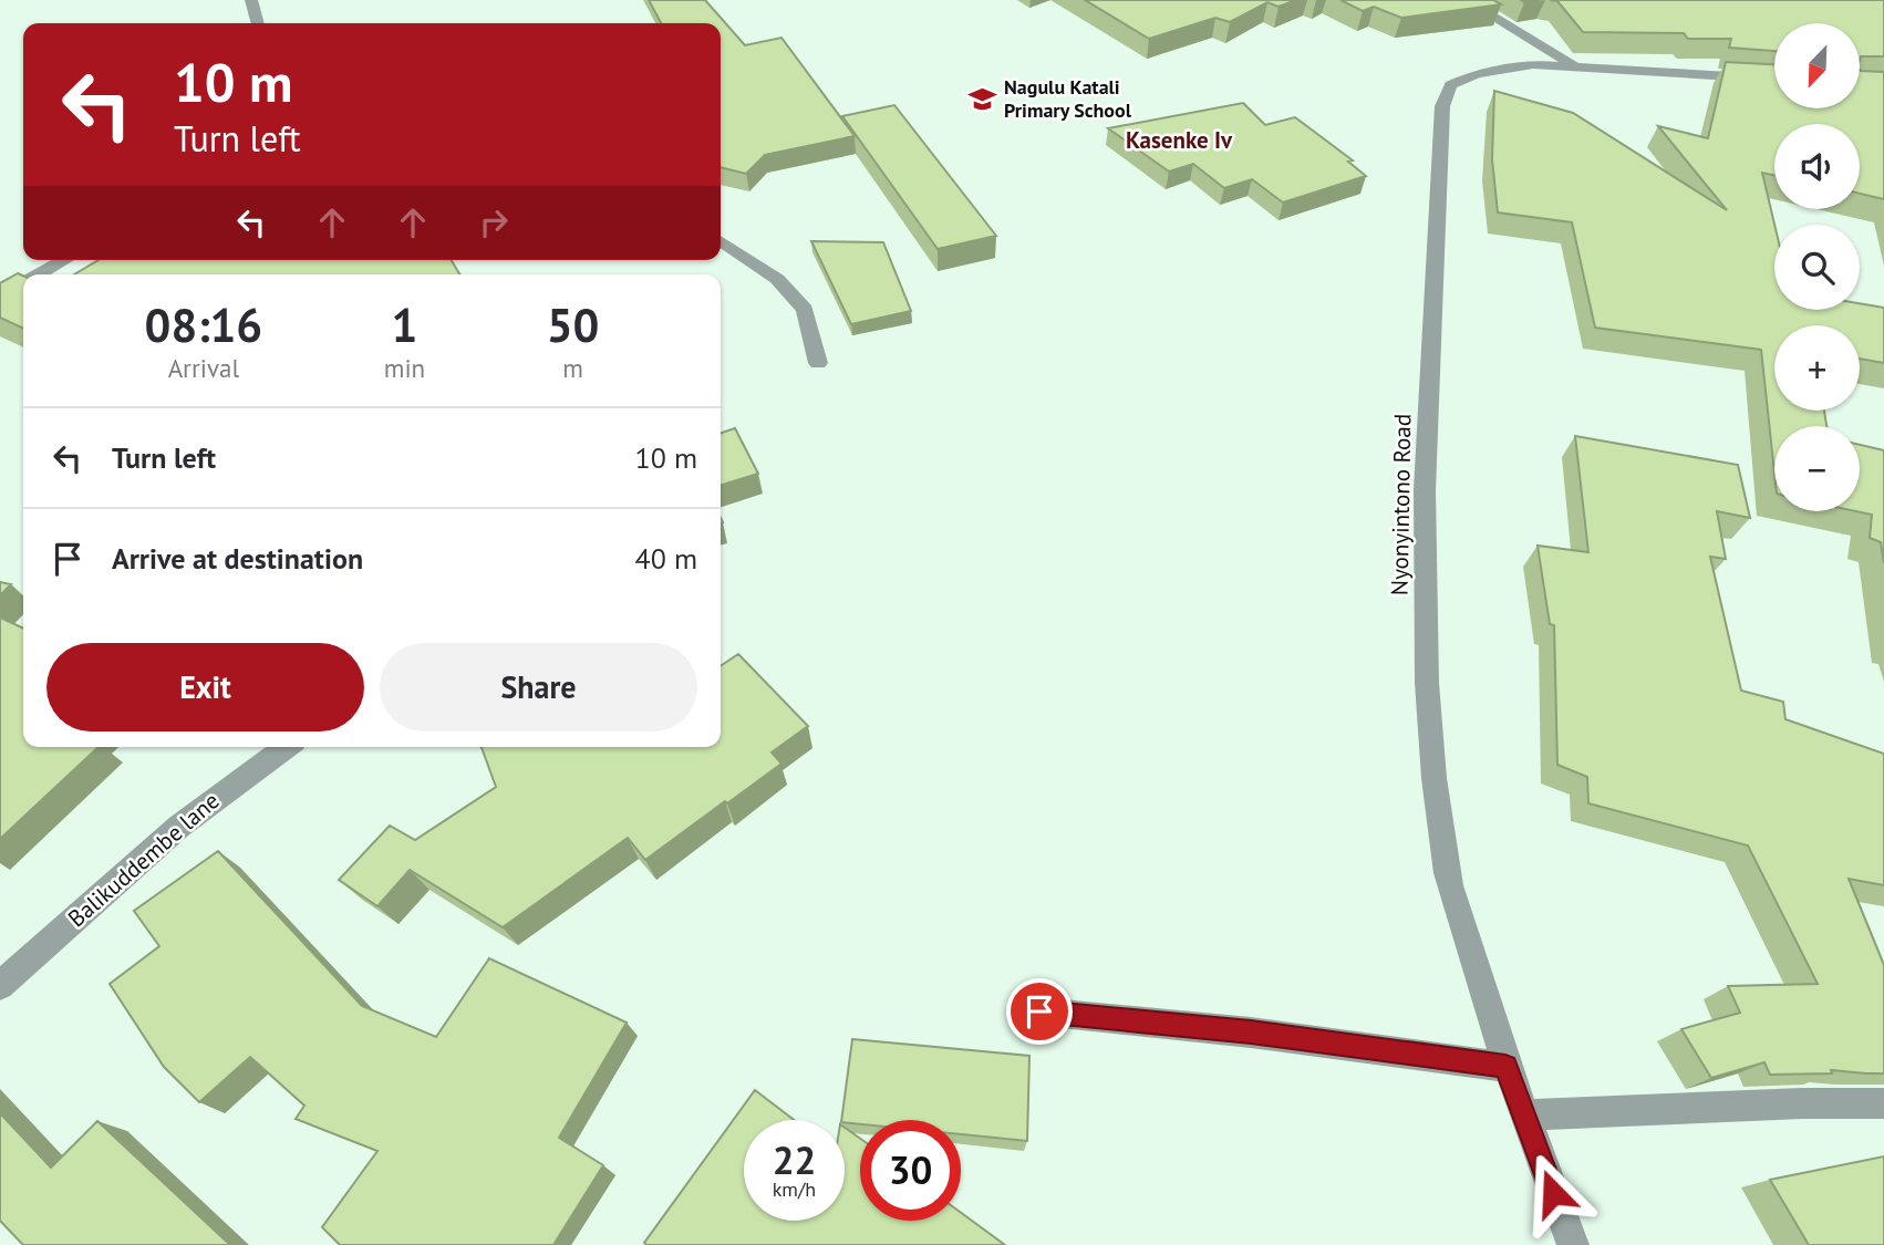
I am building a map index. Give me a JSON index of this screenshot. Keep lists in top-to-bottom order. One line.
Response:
{"streets":{"street":["Nyonyintono Road","Balikuddembe lane"]},"districts":["Kasenke Iv"],"places":{"school or university":["Nagulu Katali Primary School"]},"north":"bottom left","page":{"map_buttons":["+","−"],"turn":["10 m","Turn left"],"eta":["08:16","Arrival","1","min","50","m"],"list":[{"name":"Turn left","value":"10 m"},{"name":"Arrive at destination","value":"40 m"}],"buttons":["Exit","Share"],"speed":"22 km/h","limit":"30"}}
